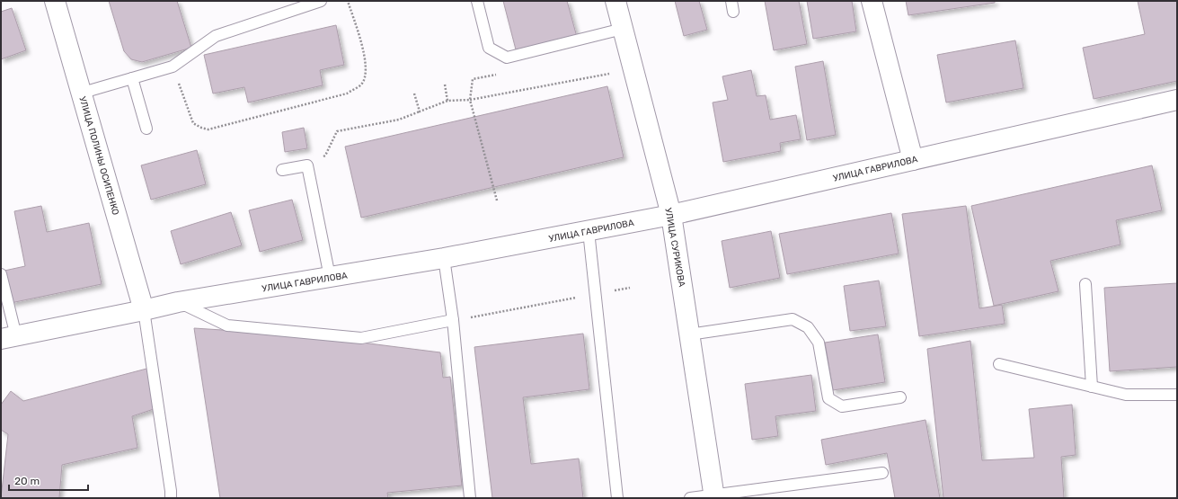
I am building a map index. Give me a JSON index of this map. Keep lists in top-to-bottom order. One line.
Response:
{"streets":{"main road":["УЛИЦА ПОЛИНЫ ОСИПЕНКО","УЛИЦА ГАВРИЛОВА","УЛИЦА СУРИКОВА"]},"crossings":[["УЛИЦА ПОЛИНЫ ОСИПЕНКО","УЛИЦА ГАВРИЛОВА"],["УЛИЦА ГАВРИЛОВА","УЛИЦА СУРИКОВА"]],"scale_bar":"20 m"}
